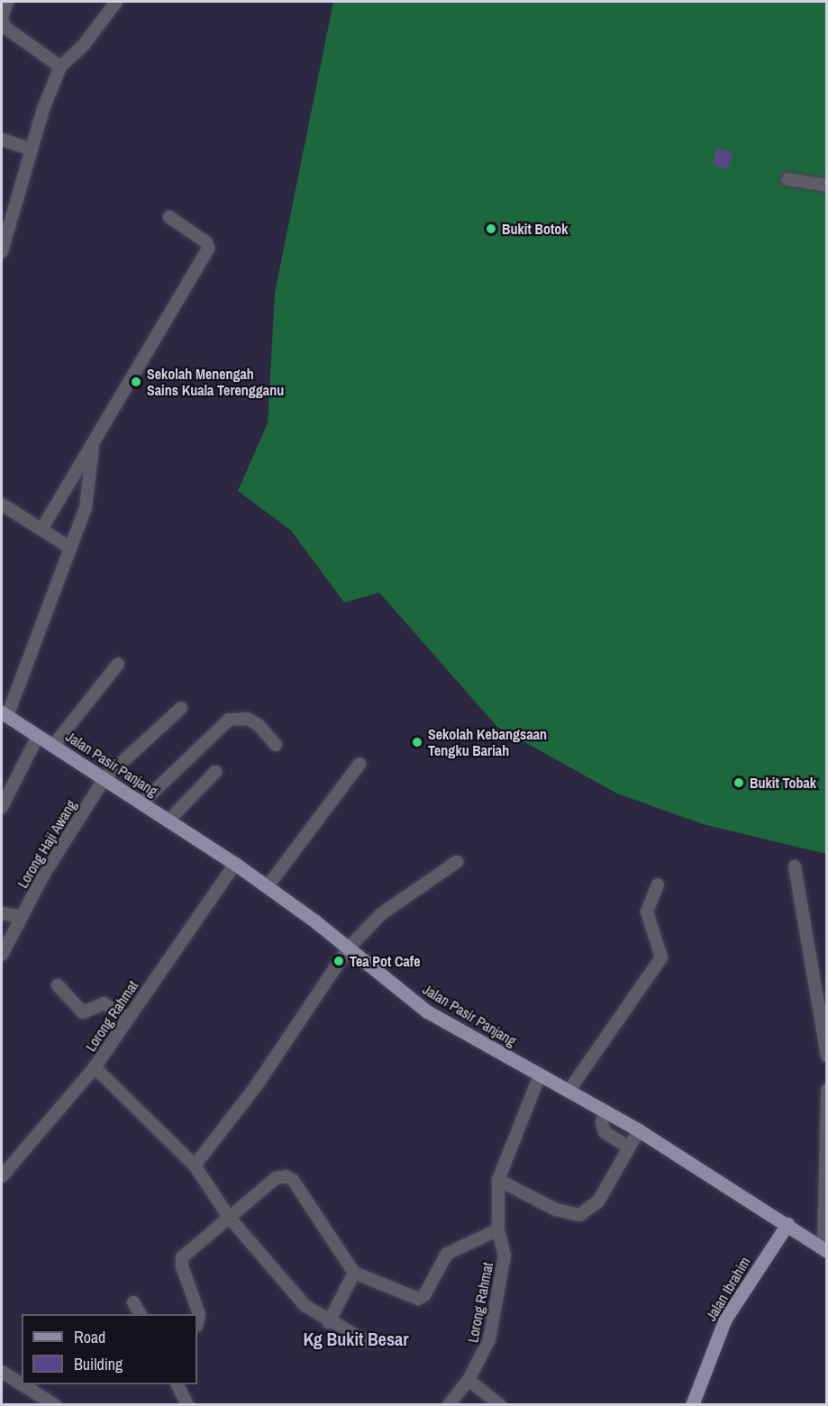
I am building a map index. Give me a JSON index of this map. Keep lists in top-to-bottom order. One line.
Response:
{"streets":{"main road":["Jalan Pasir Panjang","Jalan Ibrahim"],"street":["Lorong Haji Awang","Lorong Rahmat"]},"crossings":[["Jalan Pasir Panjang","Lorong Haji Awang"],["Jalan Pasir Panjang","Lorong Rahmat"],["Jalan Pasir Panjang","Jalan Ibrahim"]],"districts":["Kg Bukit Besar"],"places":["Bukit Botok","Sekolah Menengah Sains Kuala Terengganu","Sekolah Kebangsaan Tengku Bariah","Bukit Tobak","Tea Pot Cafe"],"legend":["Road","Building"]}
